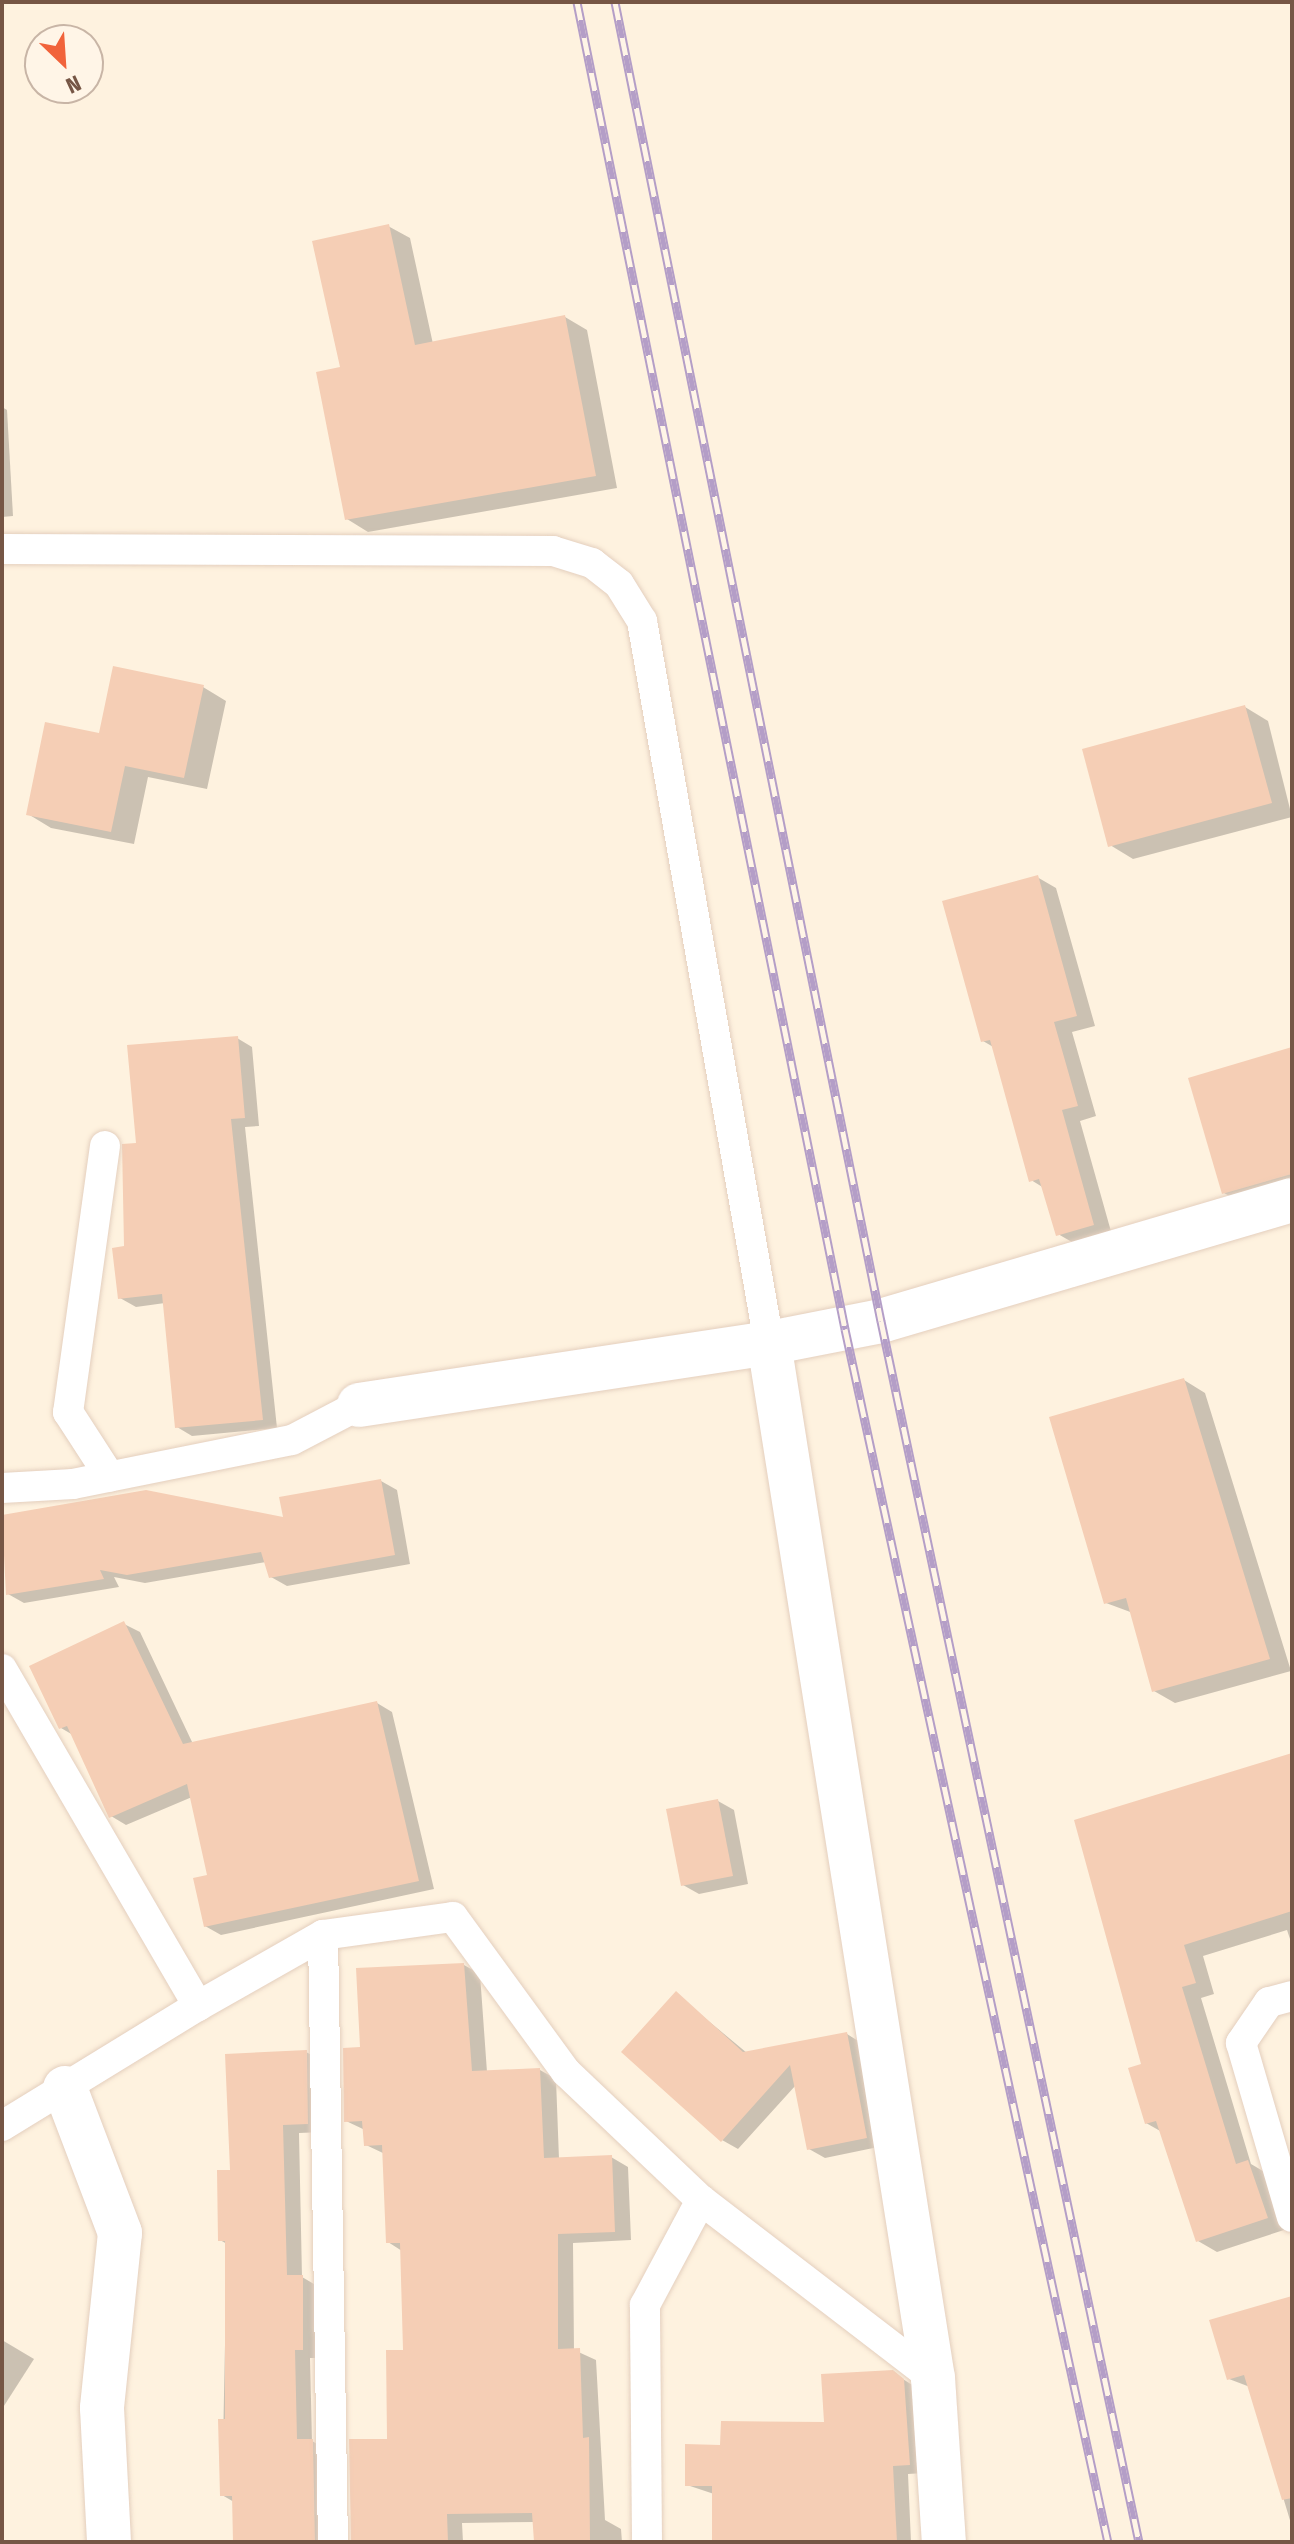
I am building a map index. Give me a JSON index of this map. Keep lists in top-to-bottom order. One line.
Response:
{"north":"bottom right"}
